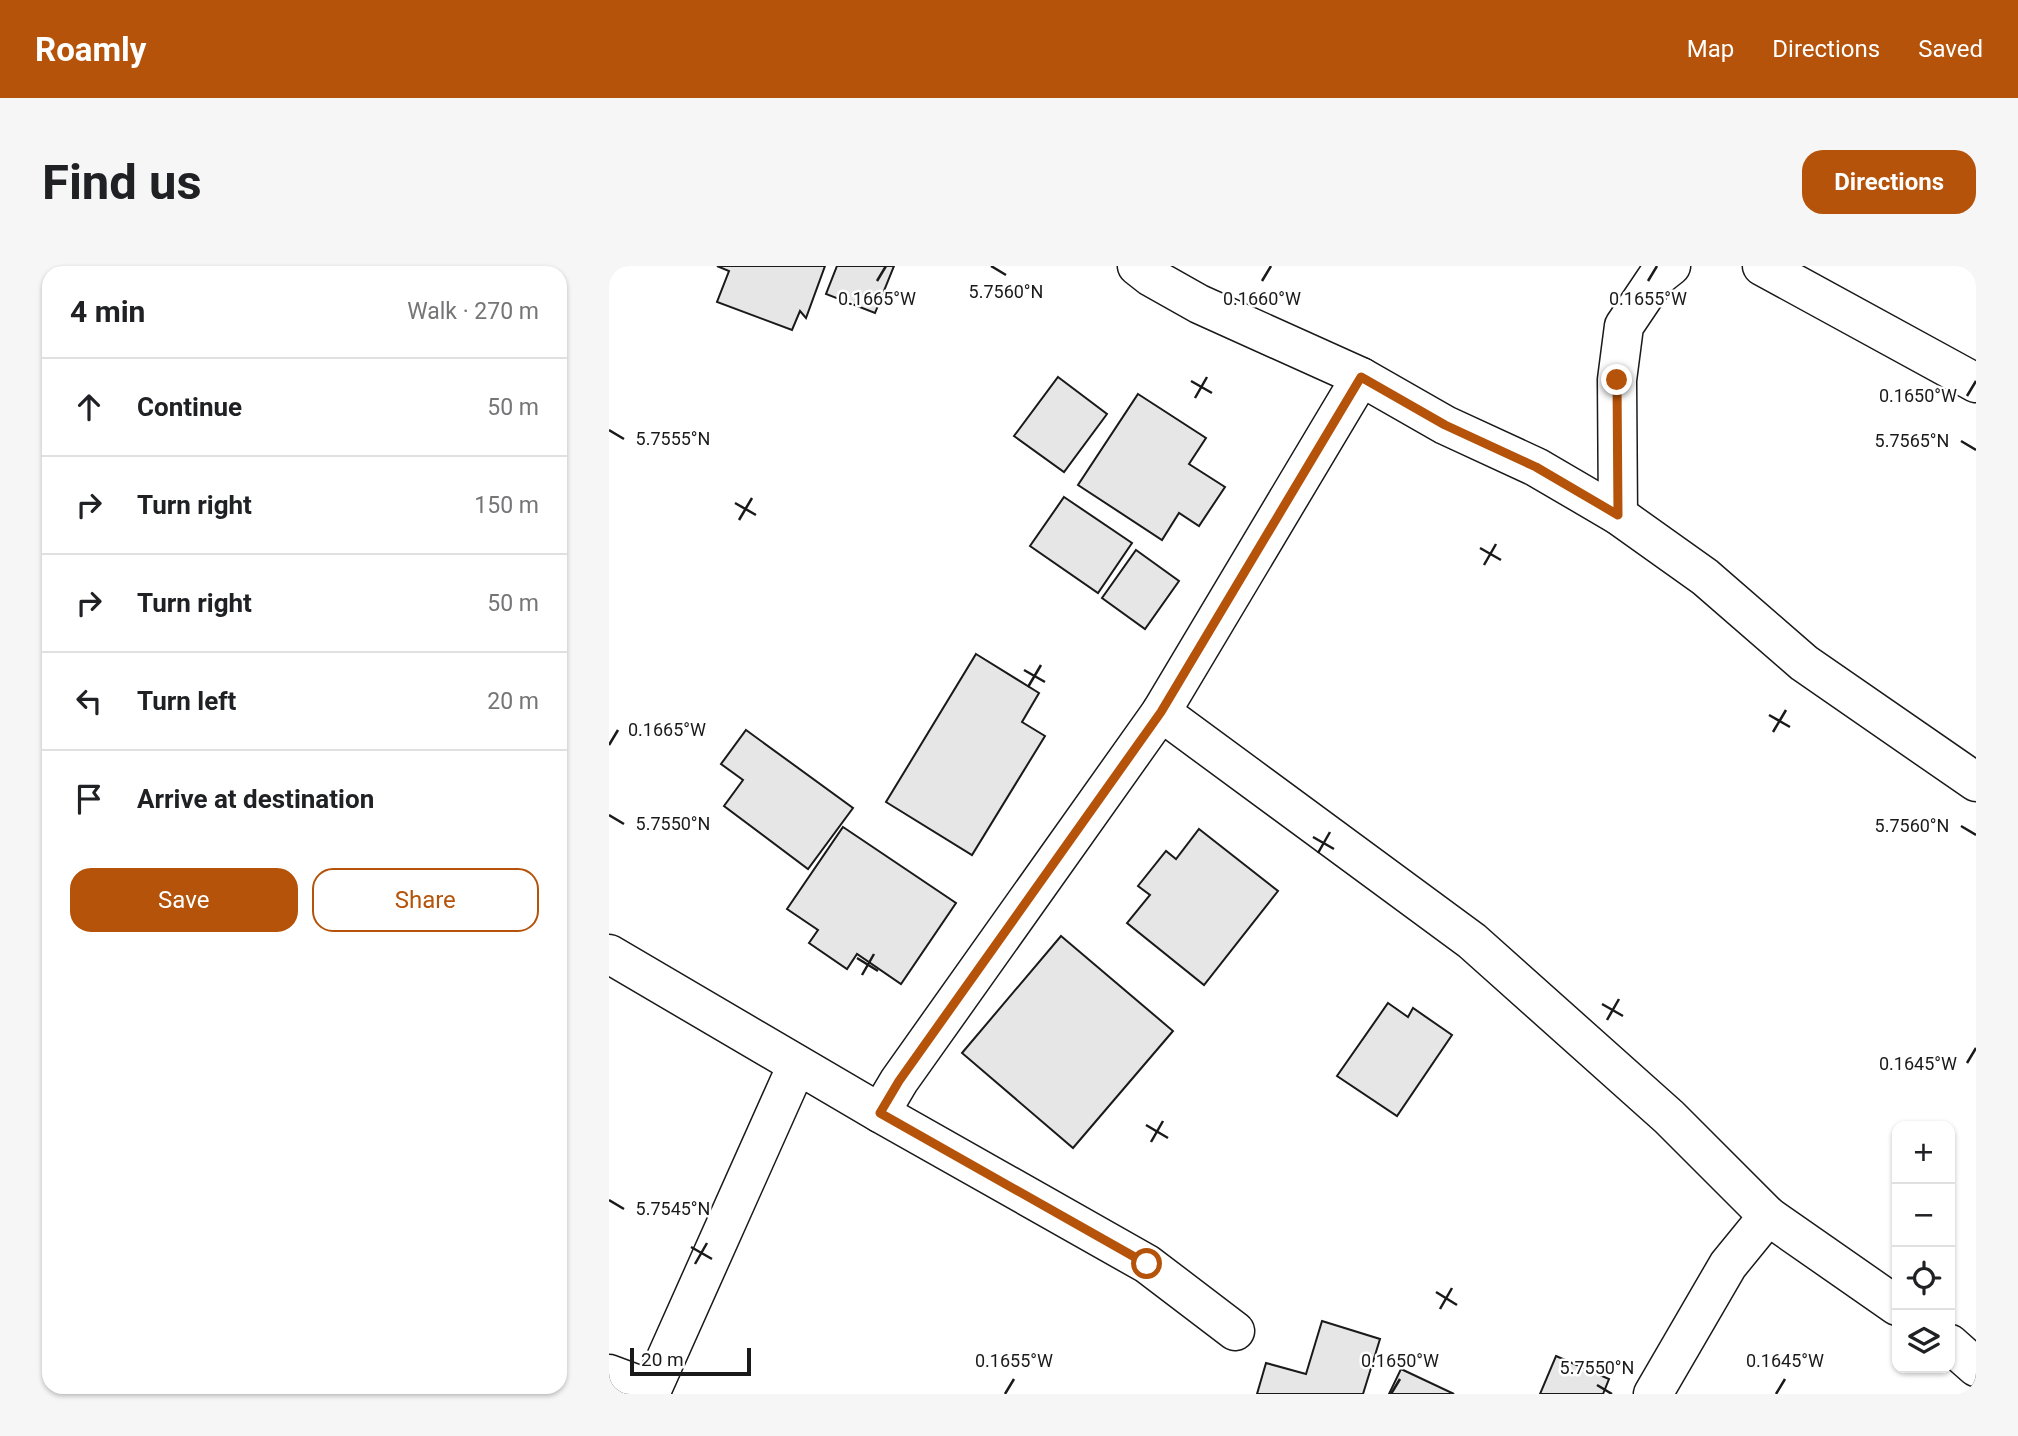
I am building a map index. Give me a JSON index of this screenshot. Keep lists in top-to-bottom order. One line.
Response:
{"scale_bar":"20 m","page":{"header":"Roamly","nav":["Map","Directions","Saved"],"buttons":["Directions",["Save","Share"]],"title":"Find us","heading":["4 min","Walk · 270 m"],"list":[["Continue","50 m"],["Turn right","150 m"],["Turn right","50 m"],["Turn left","20 m"],"Arrive at destination"],"map_buttons":["+","−"],"scale":"20 m"},"coordinates":["5.7560°N","0.1660°W","0.1665°W","0.1655°W","0.1650°W","5.7555°N","5.7565°N","5.7550°N","0.1645°W","5.7545°N"]}
